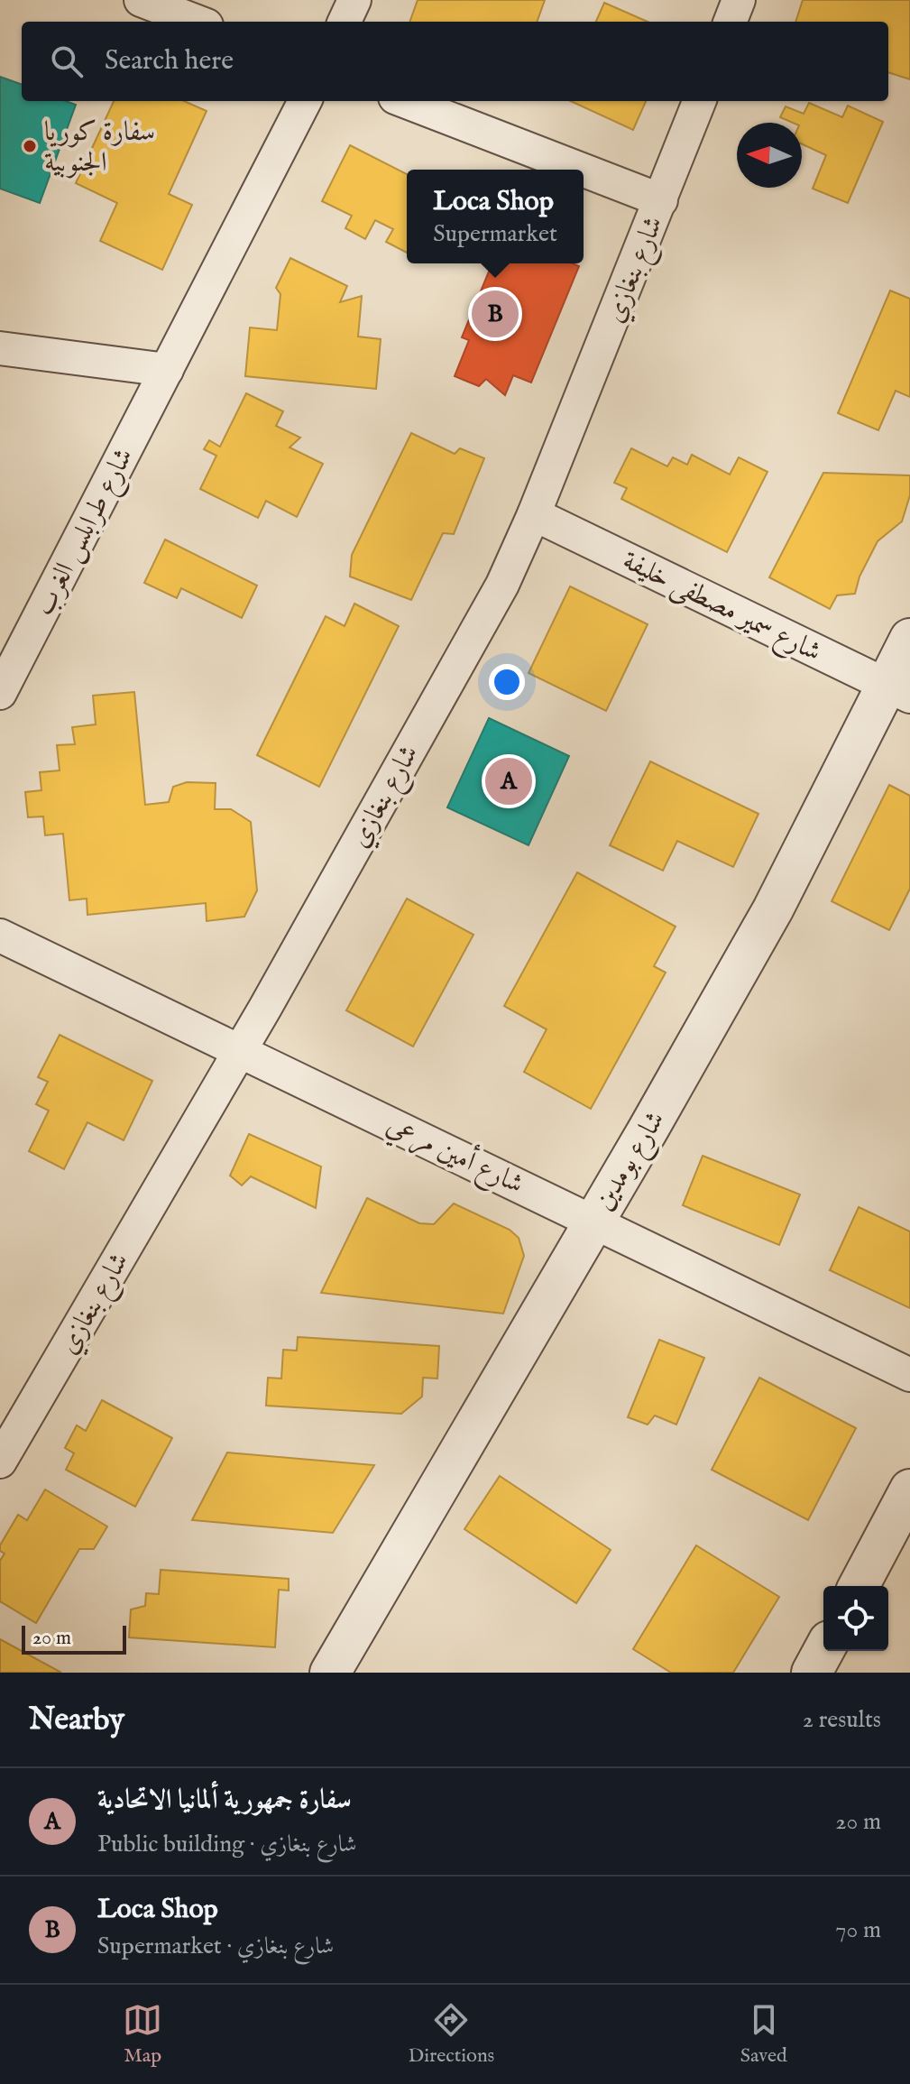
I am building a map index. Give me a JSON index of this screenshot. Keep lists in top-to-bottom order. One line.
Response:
{"streets":{"street":["شارع بنغازي","شارع طرابلس الغرب","شارع سمير مصطفى خليفة","شارع أمين مرعي","شارع بومدين"]},"crossings":[["شارع بنغازي","شارع سمير مصطفى خليفة"],["شارع بنغازي","شارع أمين مرعي"],["شارع سمير مصطفى خليفة","شارع بومدين"],["شارع أمين مرعي","شارع بومدين"]],"places":["سفارة كوريا الجنوبية"],"scale_bar":"20 m","north":"left","page":{"search":"Search here","popup":["Loca Shop","Supermarket"],"pins":["B","A"],"scale":"20 m","heading":["Nearby","2 results"],"list":[{"mark":"A","name":"سفارة جمهورية ألمانيا الاتحادية","note":"Public building · شارع بنغازي","value":"20 m"},{"mark":"B","name":"Loca Shop","note":"Supermarket · شارع بنغازي","value":"70 m"}],"nav":["Map","Directions","Saved"]}}
